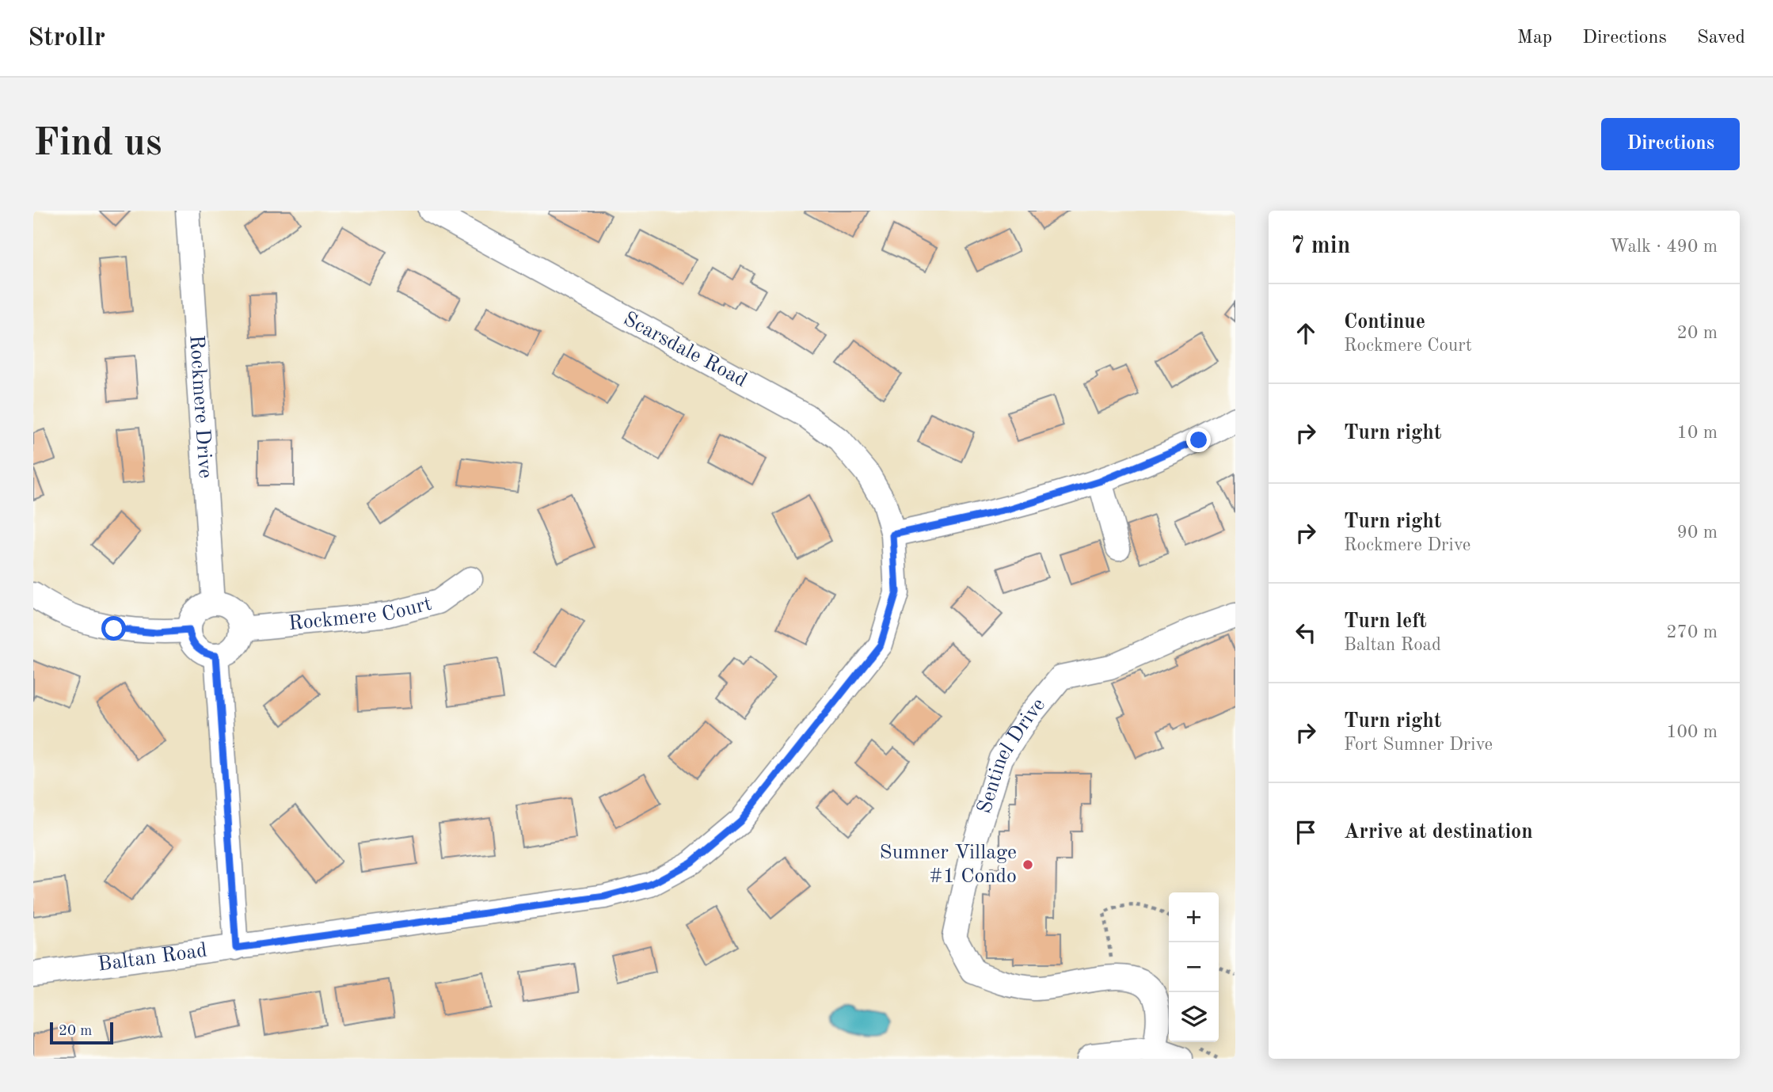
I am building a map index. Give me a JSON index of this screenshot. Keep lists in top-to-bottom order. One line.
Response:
{"streets":{"street":["Scarsdale Road","Rockmere Drive","Rockmere Court","Sentinel Drive","Baltan Road"]},"crossings":[["Scarsdale Road","Baltan Road"],["Rockmere Drive","Rockmere Court"]],"places":["Sumner Village #1 Condo"],"scale_bar":"20 m","page":{"header":"Strollr","nav":["Map","Directions","Saved"],"buttons":"Directions","title":"Find us","heading":["7 min","Walk · 490 m"],"list":[["Continue","Rockmere Court","20 m"],["Turn right","10 m"],["Turn right","Rockmere Drive","90 m"],["Turn left","Baltan Road","270 m"],["Turn right","Fort Sumner Drive","100 m"],"Arrive at destination"],"map_buttons":["+","−"],"scale":"20 m"}}
